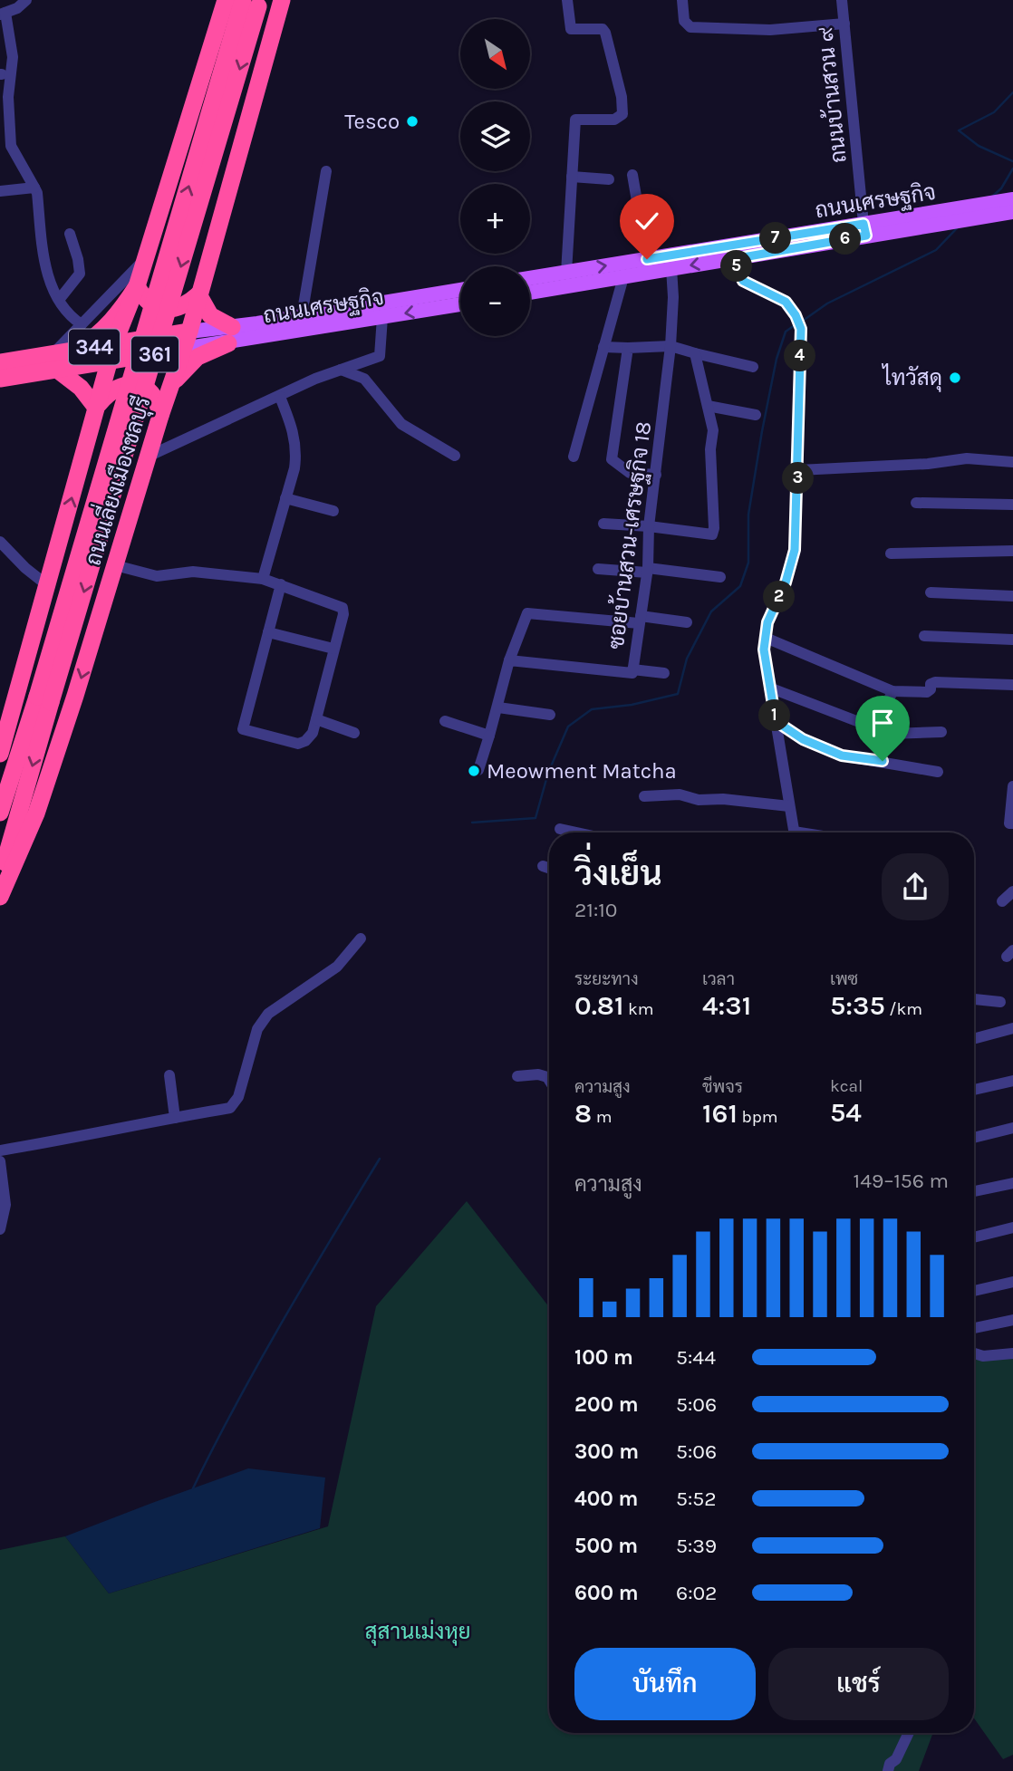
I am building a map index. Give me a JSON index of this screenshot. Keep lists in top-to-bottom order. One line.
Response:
{"streets":{"highway":["344","361","ถนนเลี่ยงเมืองชลบุรี"],"main road":["ถนนเศรษฐกิจ"],"street":["ถนนบ้านสวน ๙","ซอยบ้านสวน-เศรษฐกิจ 18"]},"crossings":[["ถนนบ้านสวน ๙","ถนนเศรษฐกิจ"],["ถนนเศรษฐกิจ","344"],["ถนนเศรษฐกิจ","ถนนเลี่ยงเมืองชลบุรี"],["ถนนเศรษฐกิจ","ซอยบ้านสวน-เศรษฐกิจ 18"],["344","ถนนเลี่ยงเมืองชลบุรี"]],"parks":["สุสานเม่งหุย"],"places":["Tesco","ไทวัสดุ","Meowment Matcha"],"north":"bottom right","page":{"map_buttons":["+","−"],"pins":["7","6","5","4","3","2","1"],"heading":["วิ่งเย็น","21:10"],"stats":[["ระยะทาง","0.81 km"],["เวลา","4:31"],["เพซ","5:35 /km"],["ความสูง","8 m"],["ชีพจร","161 bpm"],["kcal","54"]],"chart":["ความสูง","149–156 m"],"list":[{"name":"100 m","note":"5:44"},{"name":"200 m","note":"5:06"},{"name":"300 m","note":"5:06"},{"name":"400 m","note":"5:52"},{"name":"500 m","note":"5:39"},{"name":"600 m","note":"6:02"}],"buttons":["บันทึก","แชร์"]}}
